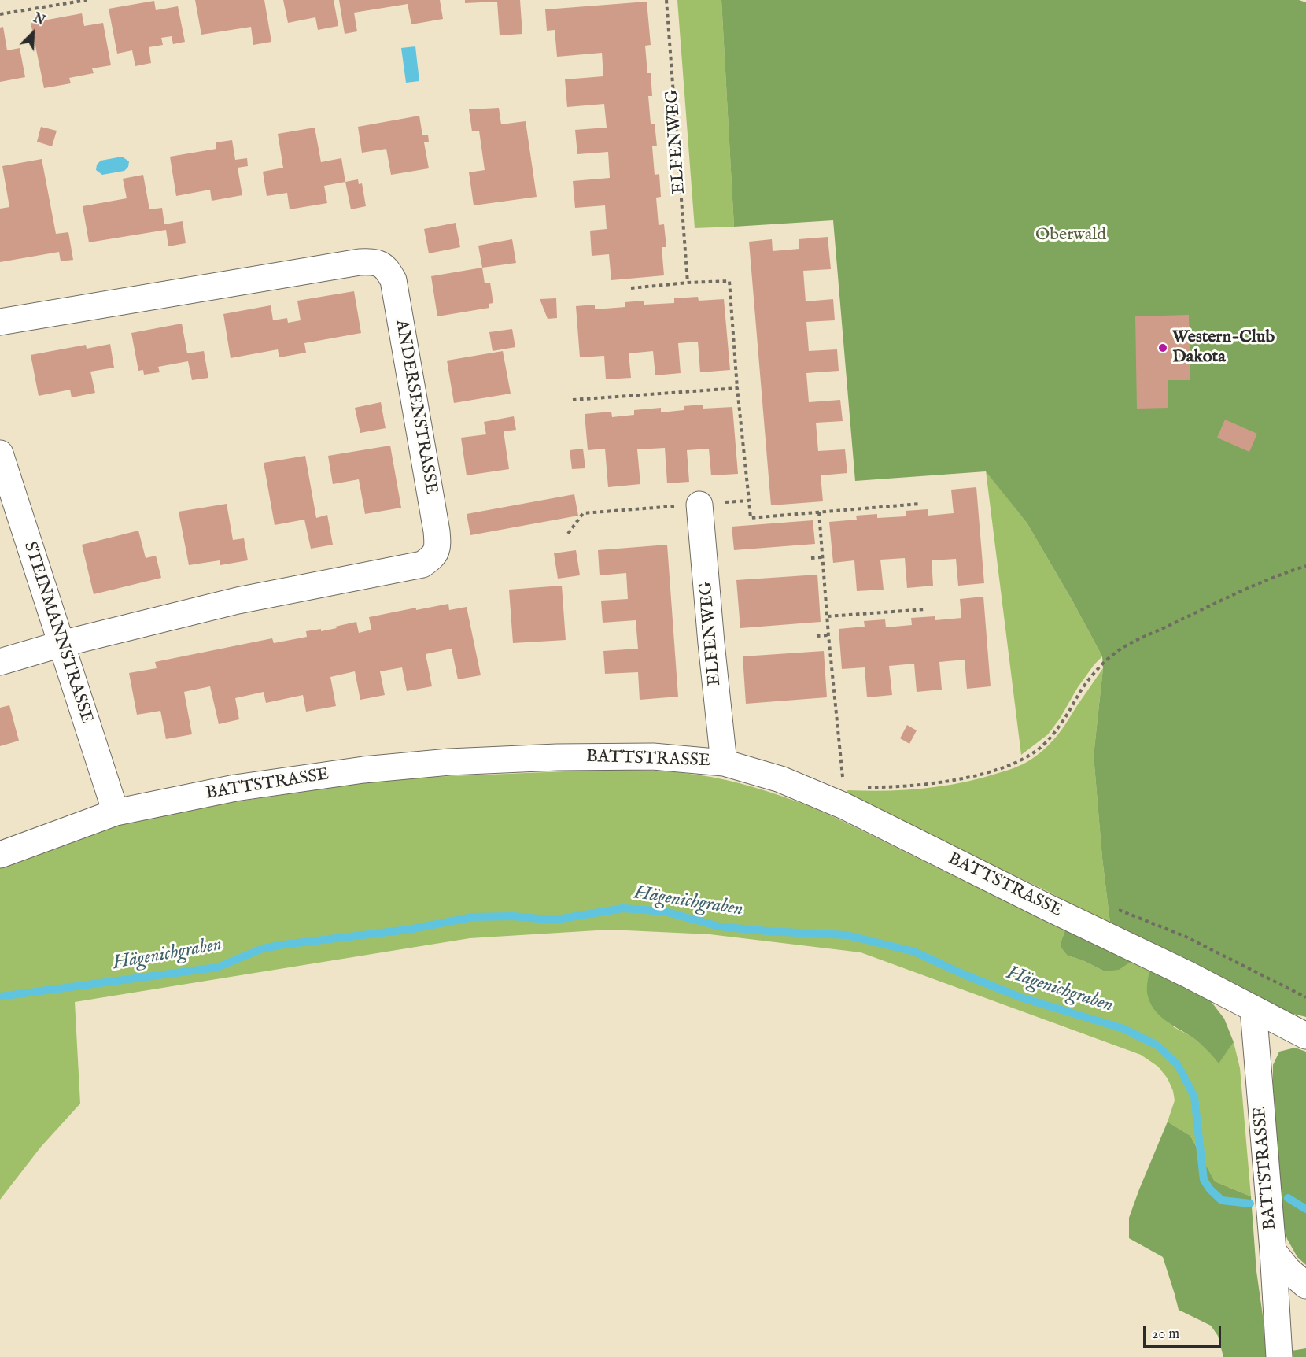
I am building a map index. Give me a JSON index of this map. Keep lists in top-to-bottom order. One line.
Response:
{"streets":{"street":["ELFENWEG","ANDERSENSTRASSE","STEINMANNSTRASSE","BATTSTRASSE"]},"crossings":[["ELFENWEG","BATTSTRASSE"],["ANDERSENSTRASSE","STEINMANNSTRASSE"],["STEINMANNSTRASSE","BATTSTRASSE"]],"water":["Hägenichgraben"],"parks":["Oberwald"],"places":["Western-Club Dakota"],"scale_bar":"20 m","north":"top right"}
